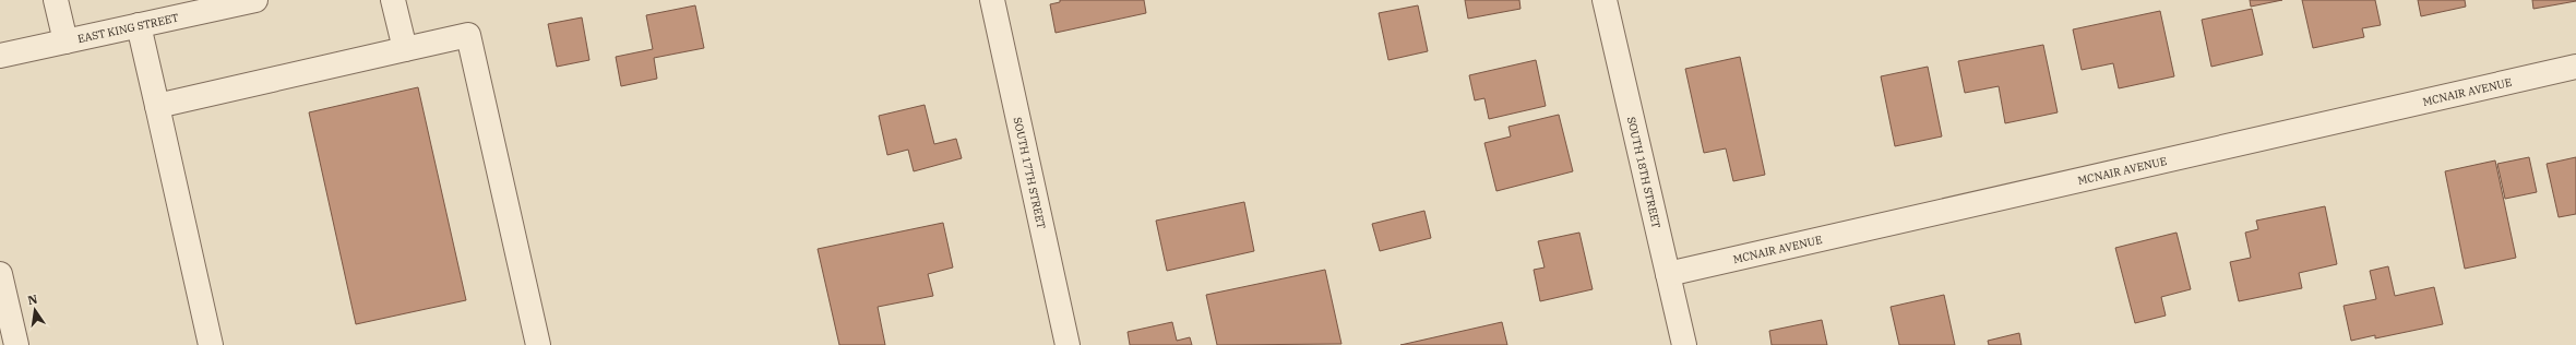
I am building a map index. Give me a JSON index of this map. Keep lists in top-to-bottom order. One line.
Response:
{"streets":{"street":["EAST KING STREET","MCNAIR AVENUE","SOUTH 17TH STREET","SOUTH 18TH STREET"]},"crossings":[["MCNAIR AVENUE","SOUTH 18TH STREET"]],"north":"top"}
